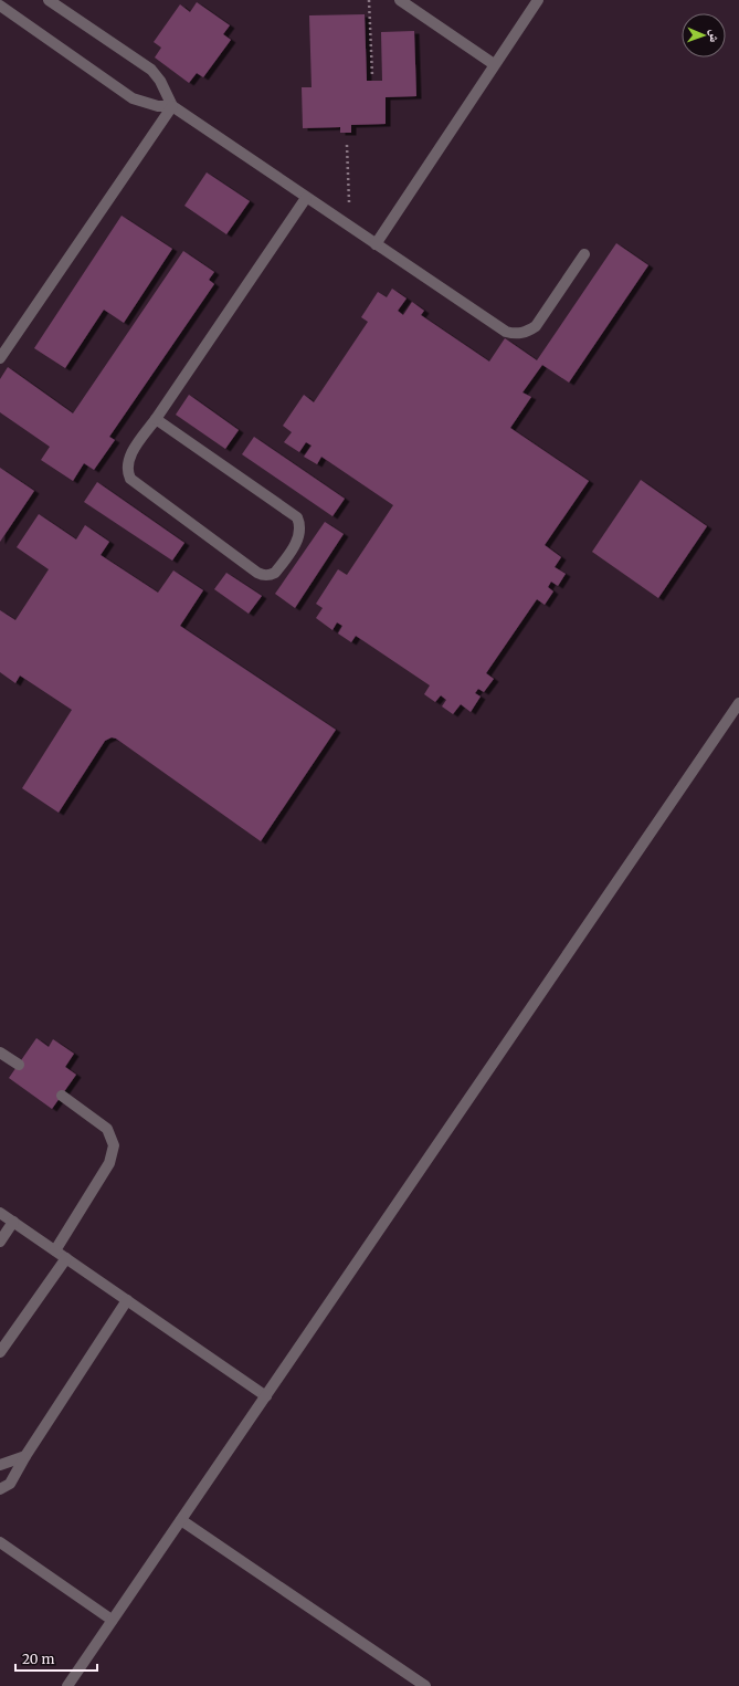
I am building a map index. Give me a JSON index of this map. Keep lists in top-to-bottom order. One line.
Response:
{"scale_bar":"20 m","north":"right"}
